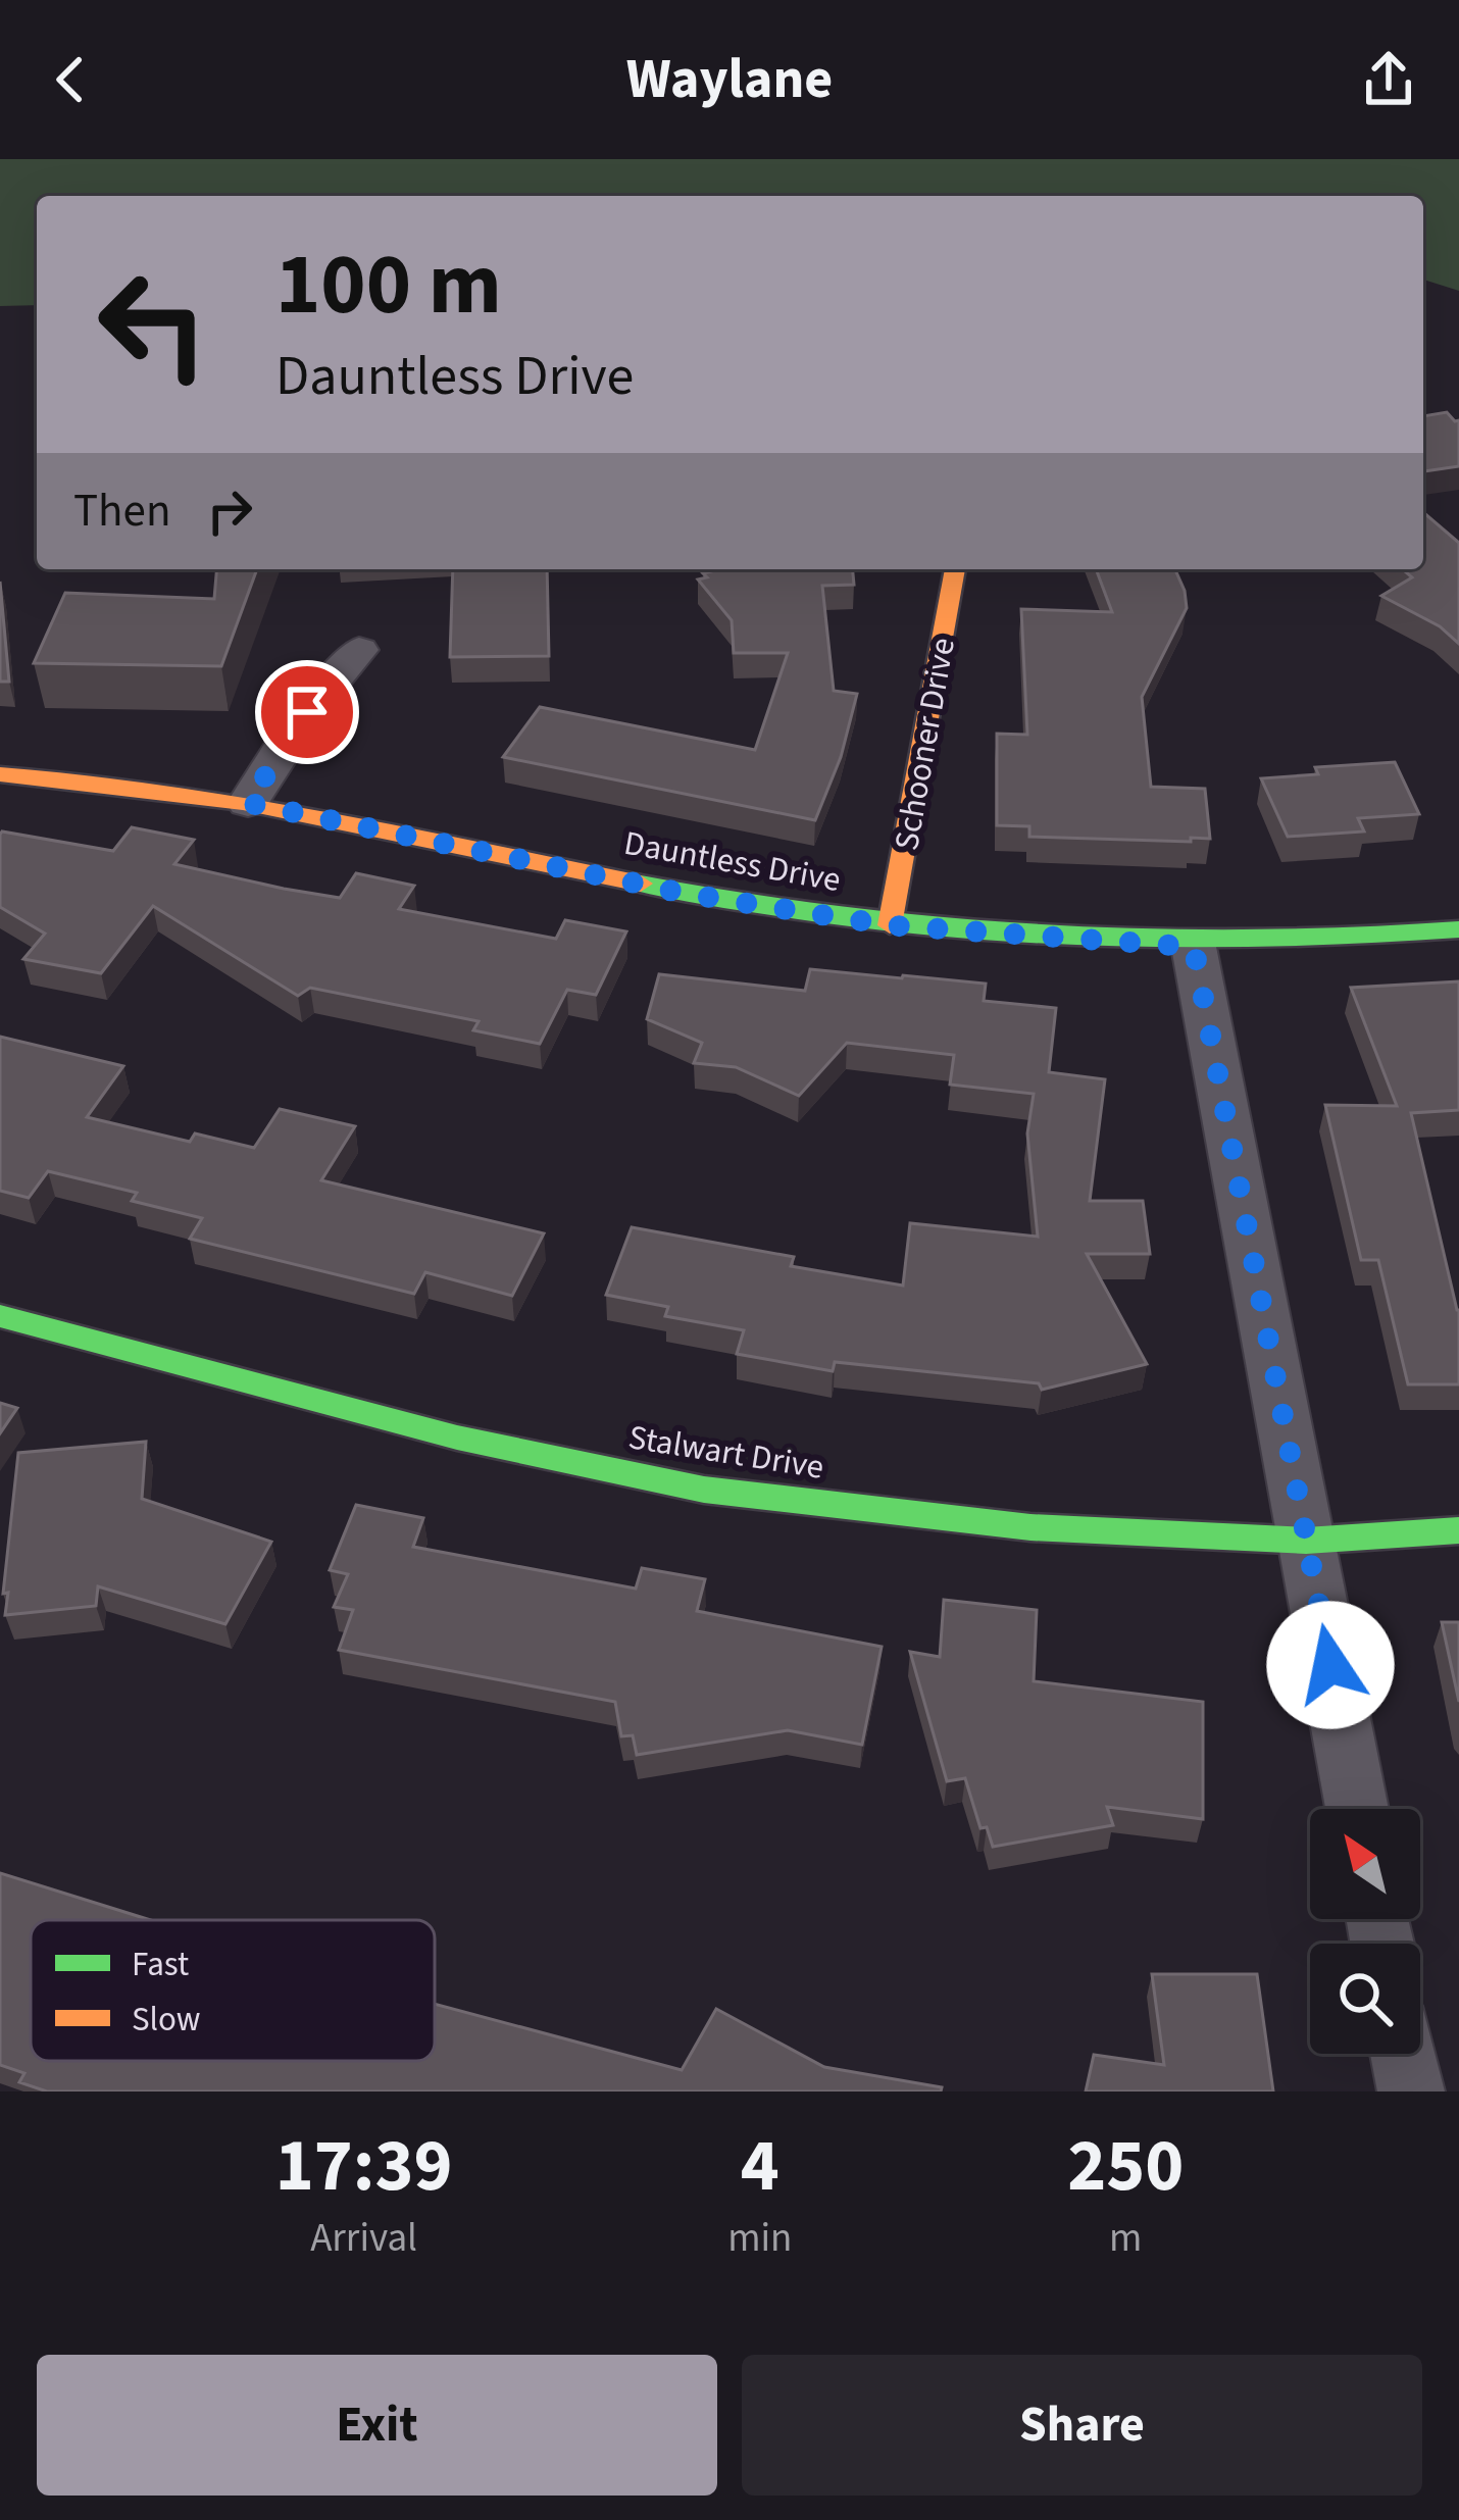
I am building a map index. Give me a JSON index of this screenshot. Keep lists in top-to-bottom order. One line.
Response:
{"streets":{"street":["Schooner Drive","Dauntless Drive","Stalwart Drive"]},"crossings":[["Schooner Drive","Dauntless Drive"]],"legend":["Fast","Slow"],"north":"top left","page":{"header":"Waylane","turn":["100 m","Dauntless Drive"],"then":"Then","eta":["17:39","Arrival","4","min","250","m"],"buttons":["Exit","Share"]}}
